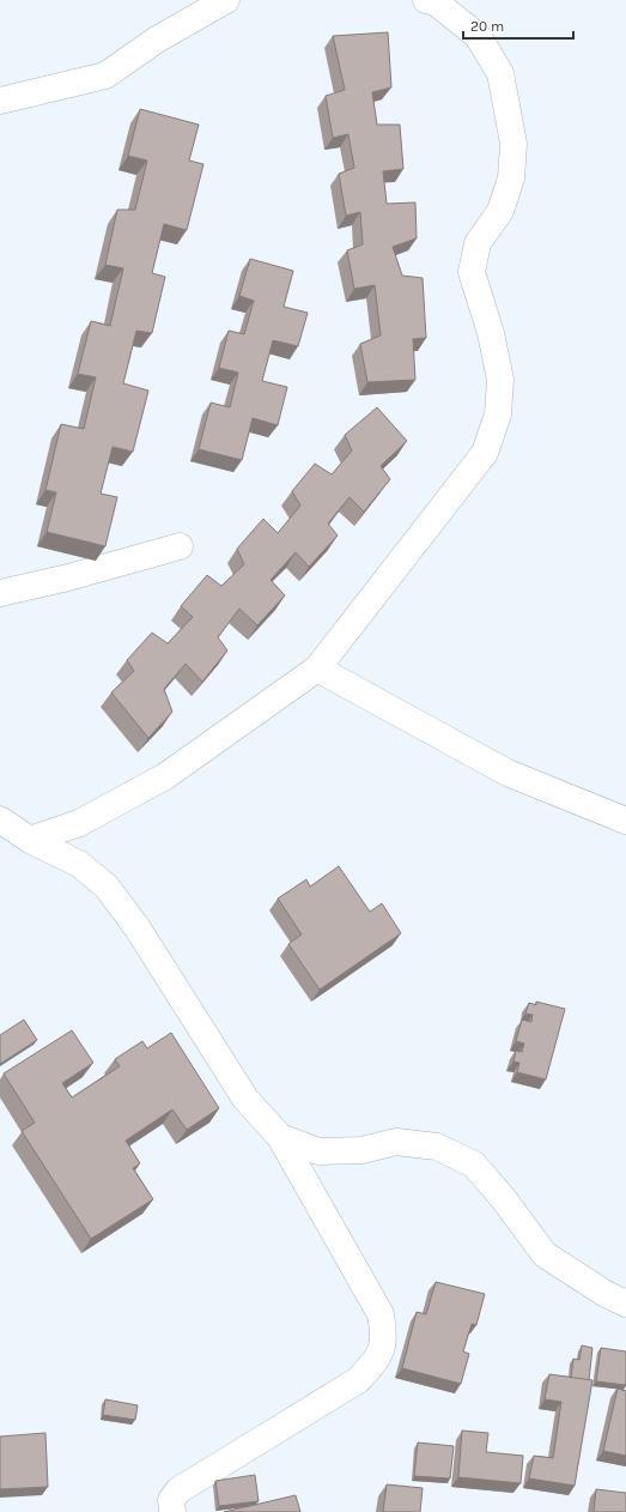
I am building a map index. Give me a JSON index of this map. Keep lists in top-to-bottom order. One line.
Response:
{"scale_bar":"20 m"}
